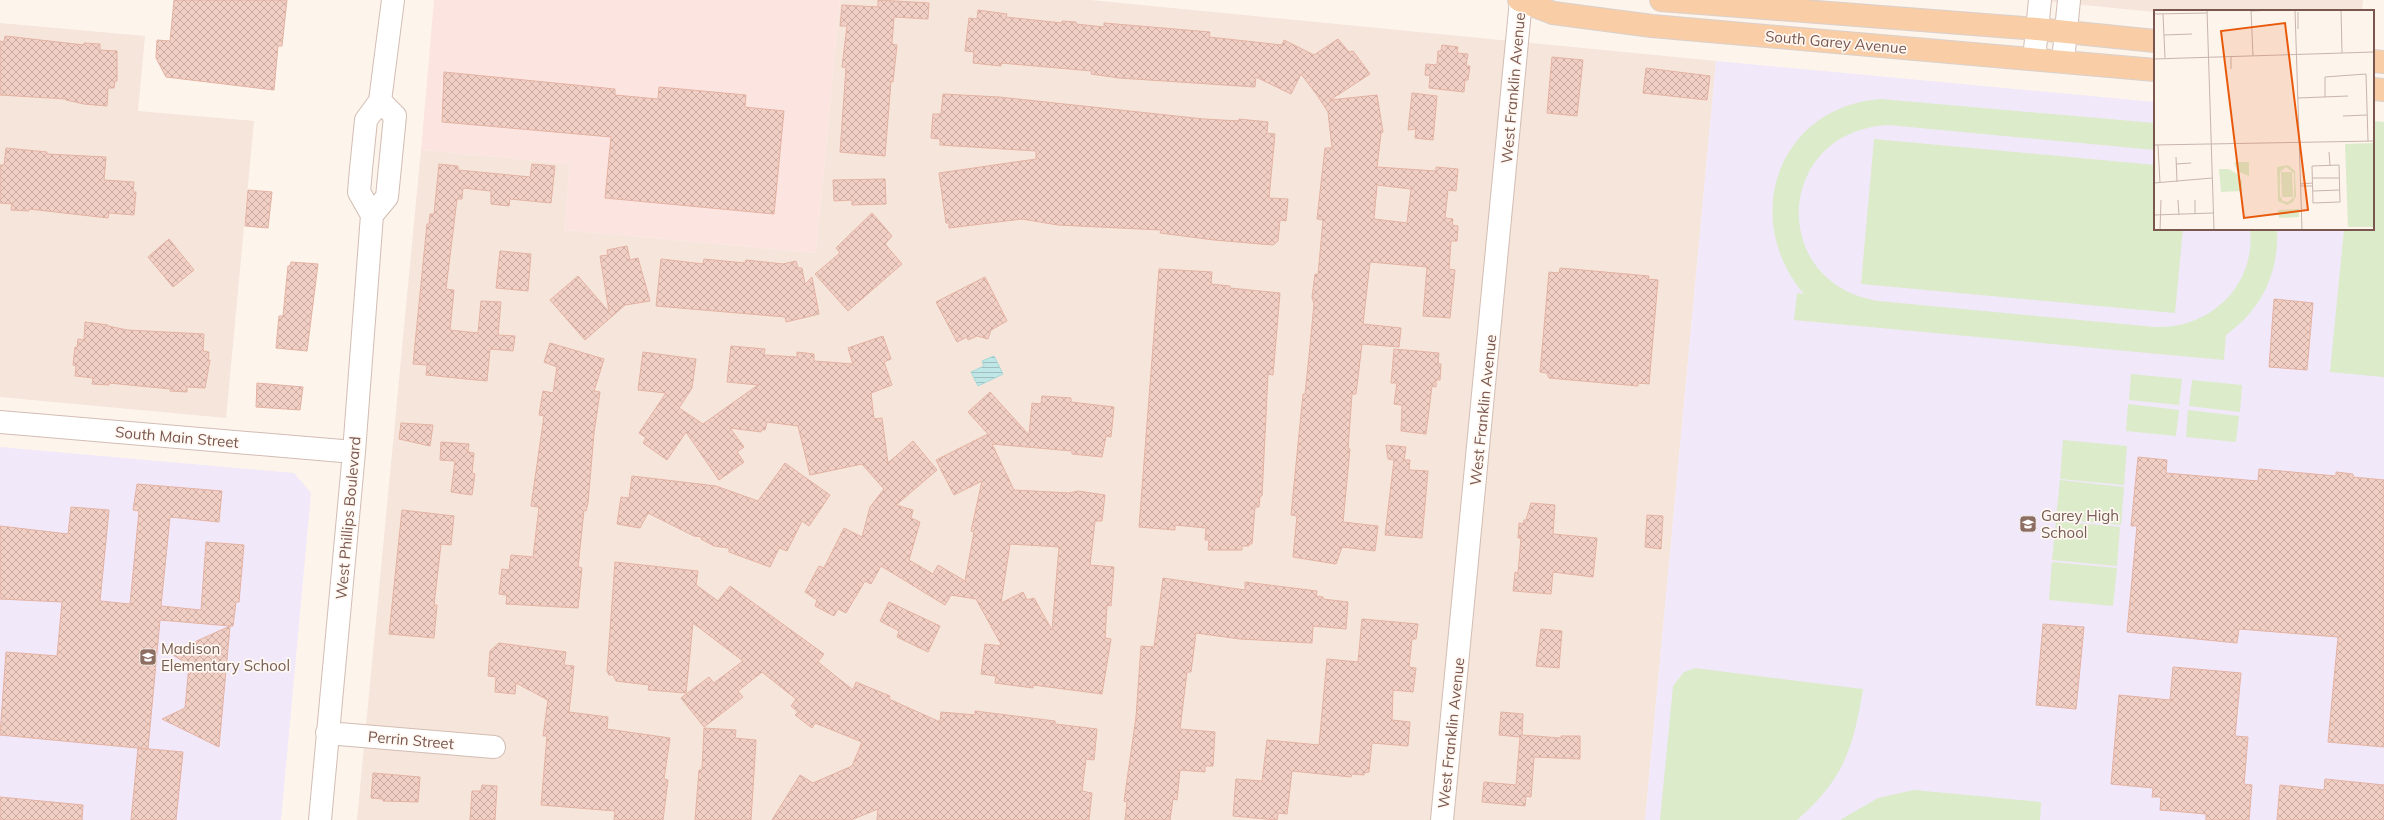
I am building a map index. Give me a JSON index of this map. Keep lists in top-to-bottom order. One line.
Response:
{"streets":{"main road":["South Garey Avenue"],"street":["West Franklin Avenue","South Main Street","West Phillips Boulevard","Perrin Street"]},"crossings":[["South Garey Avenue","West Franklin Avenue"],["South Main Street","West Phillips Boulevard"],["West Phillips Boulevard","Perrin Street"]],"places":{"school or university":["Garey High School","Madison Elementary School"]}}
